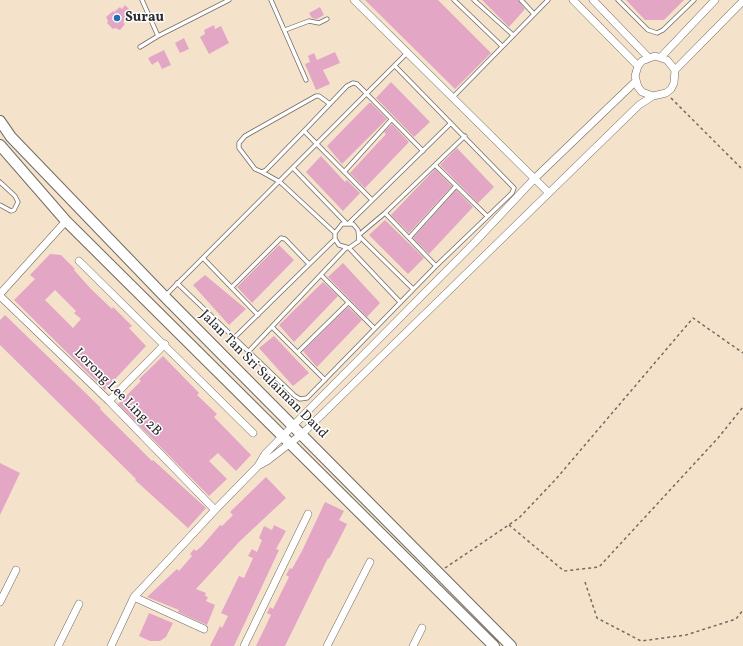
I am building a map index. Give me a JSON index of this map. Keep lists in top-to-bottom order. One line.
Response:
{"streets":{"main road":["Jalan Tan Sri Sulaiman Daud"],"street":["Lorong Lee Ling 2B"]},"places":["Surau"]}
